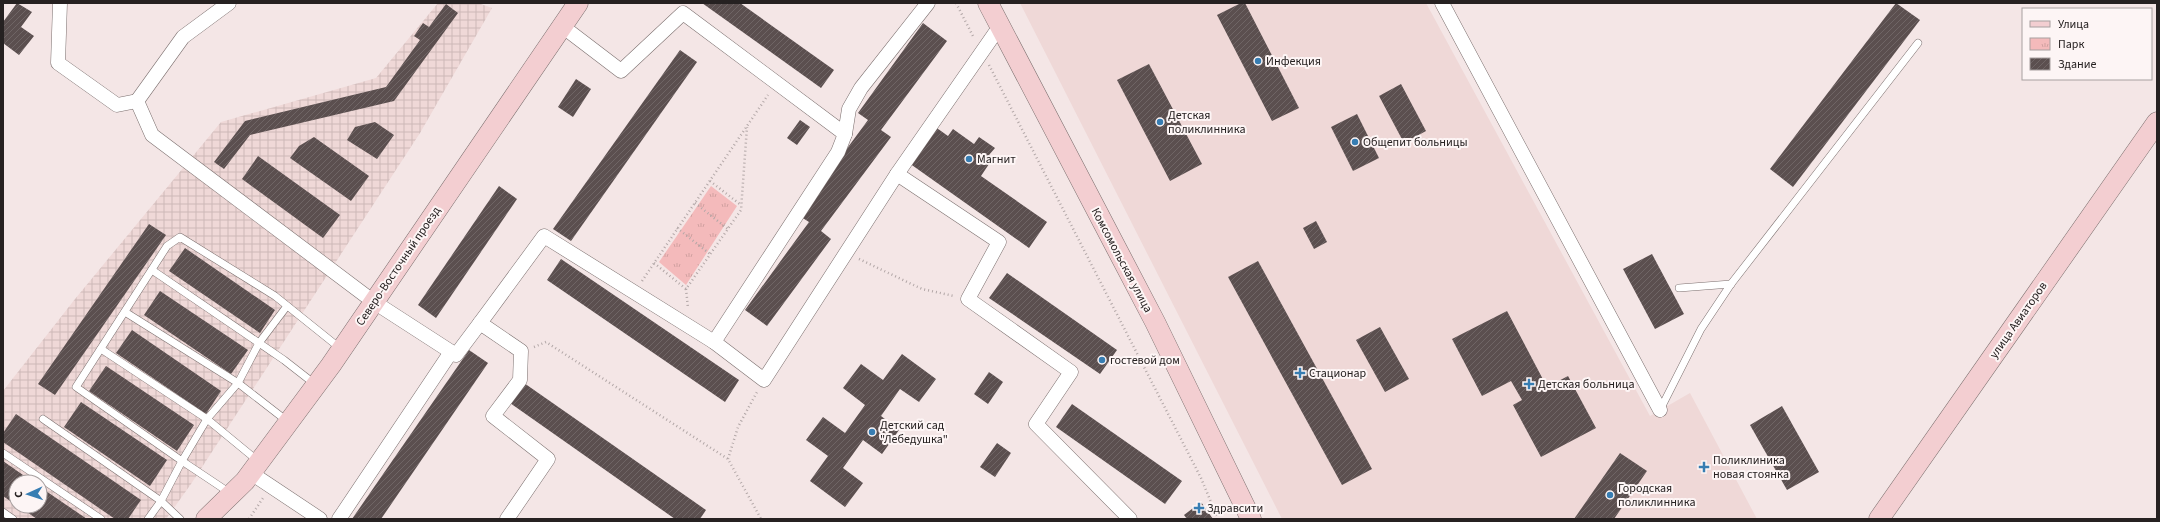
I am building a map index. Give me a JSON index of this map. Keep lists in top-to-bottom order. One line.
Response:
{"streets":{"street":["Комсомольская улица","Северо-Восточный проезд","улица Авиаторов"]},"places":{"other":["Инфекция","Детская поликлинника","Общепит больницы","Магнит","гостевой дом","Детский сад \"Лебедушка\"","Городская поликлинника"],"health":["Стационар","Детская больница","Поликлиника новая стоянка","Здравсити"]},"legend":["Улица","Парк","Здание"],"north":"left"}
